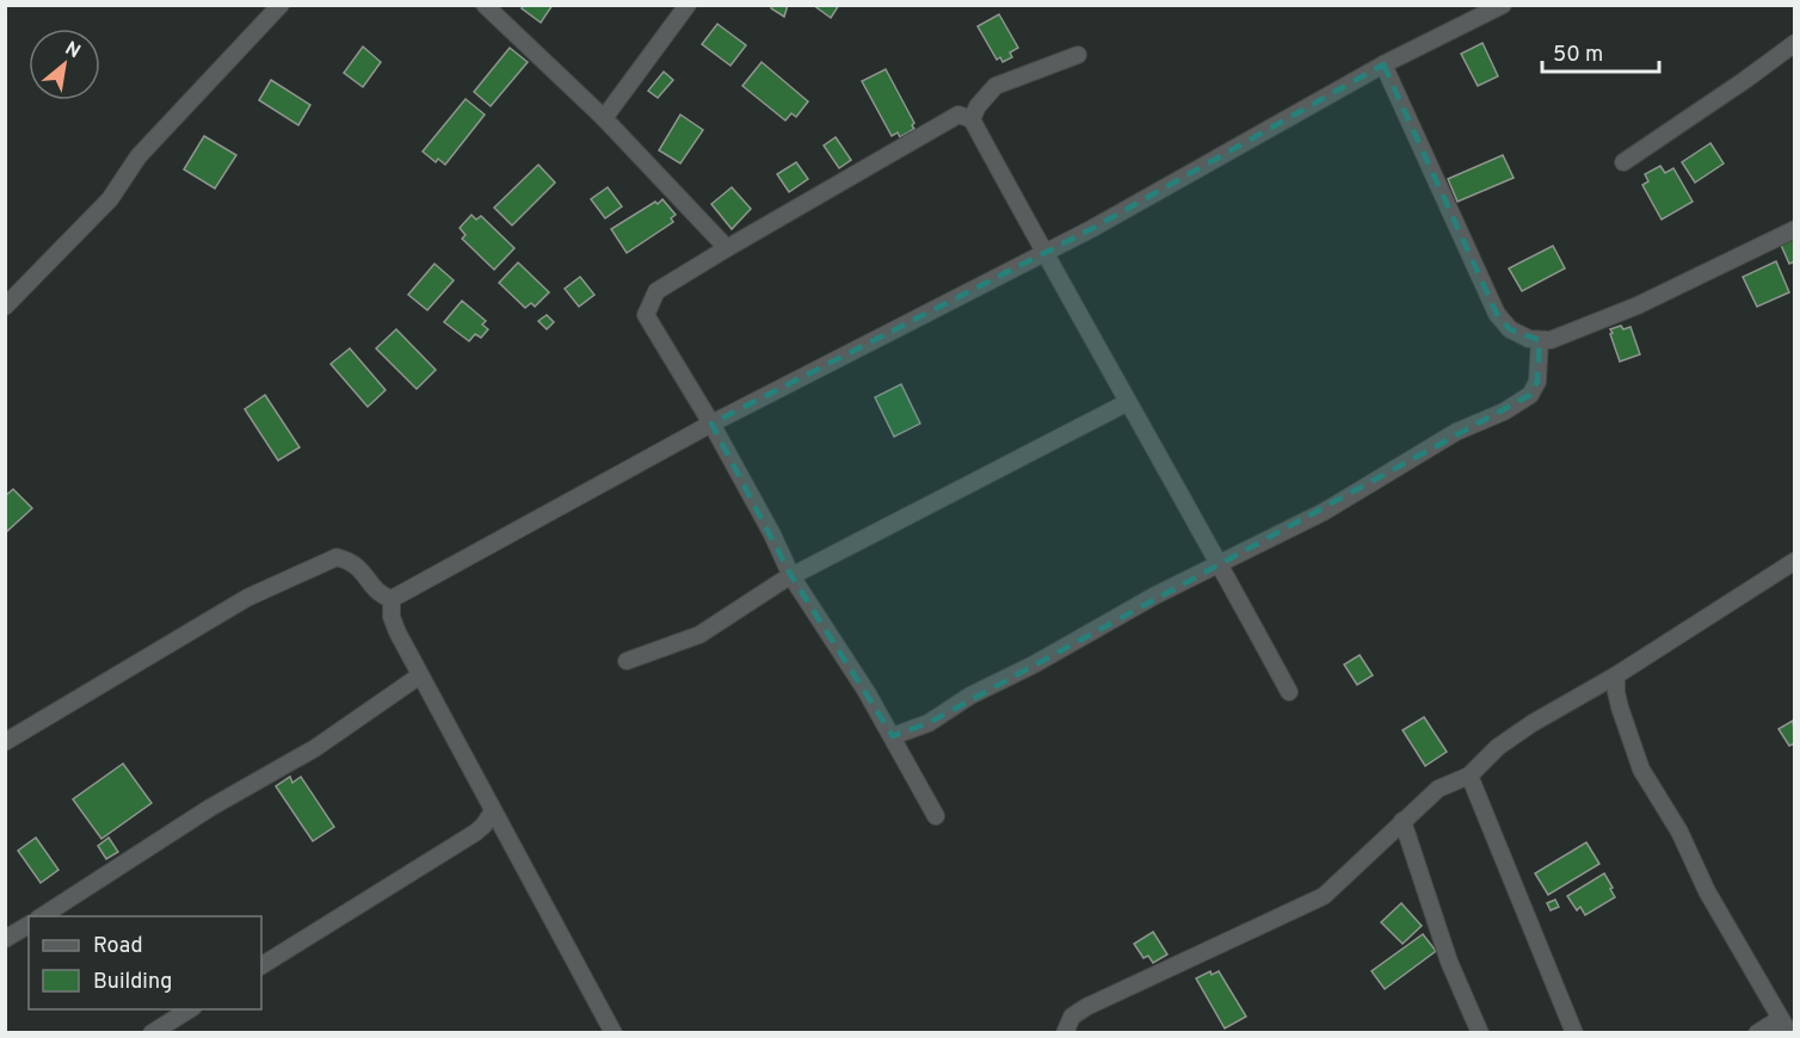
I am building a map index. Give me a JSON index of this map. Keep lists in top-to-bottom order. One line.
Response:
{"legend":["Road","Building"],"scale_bar":"50 m","north":"top right"}
